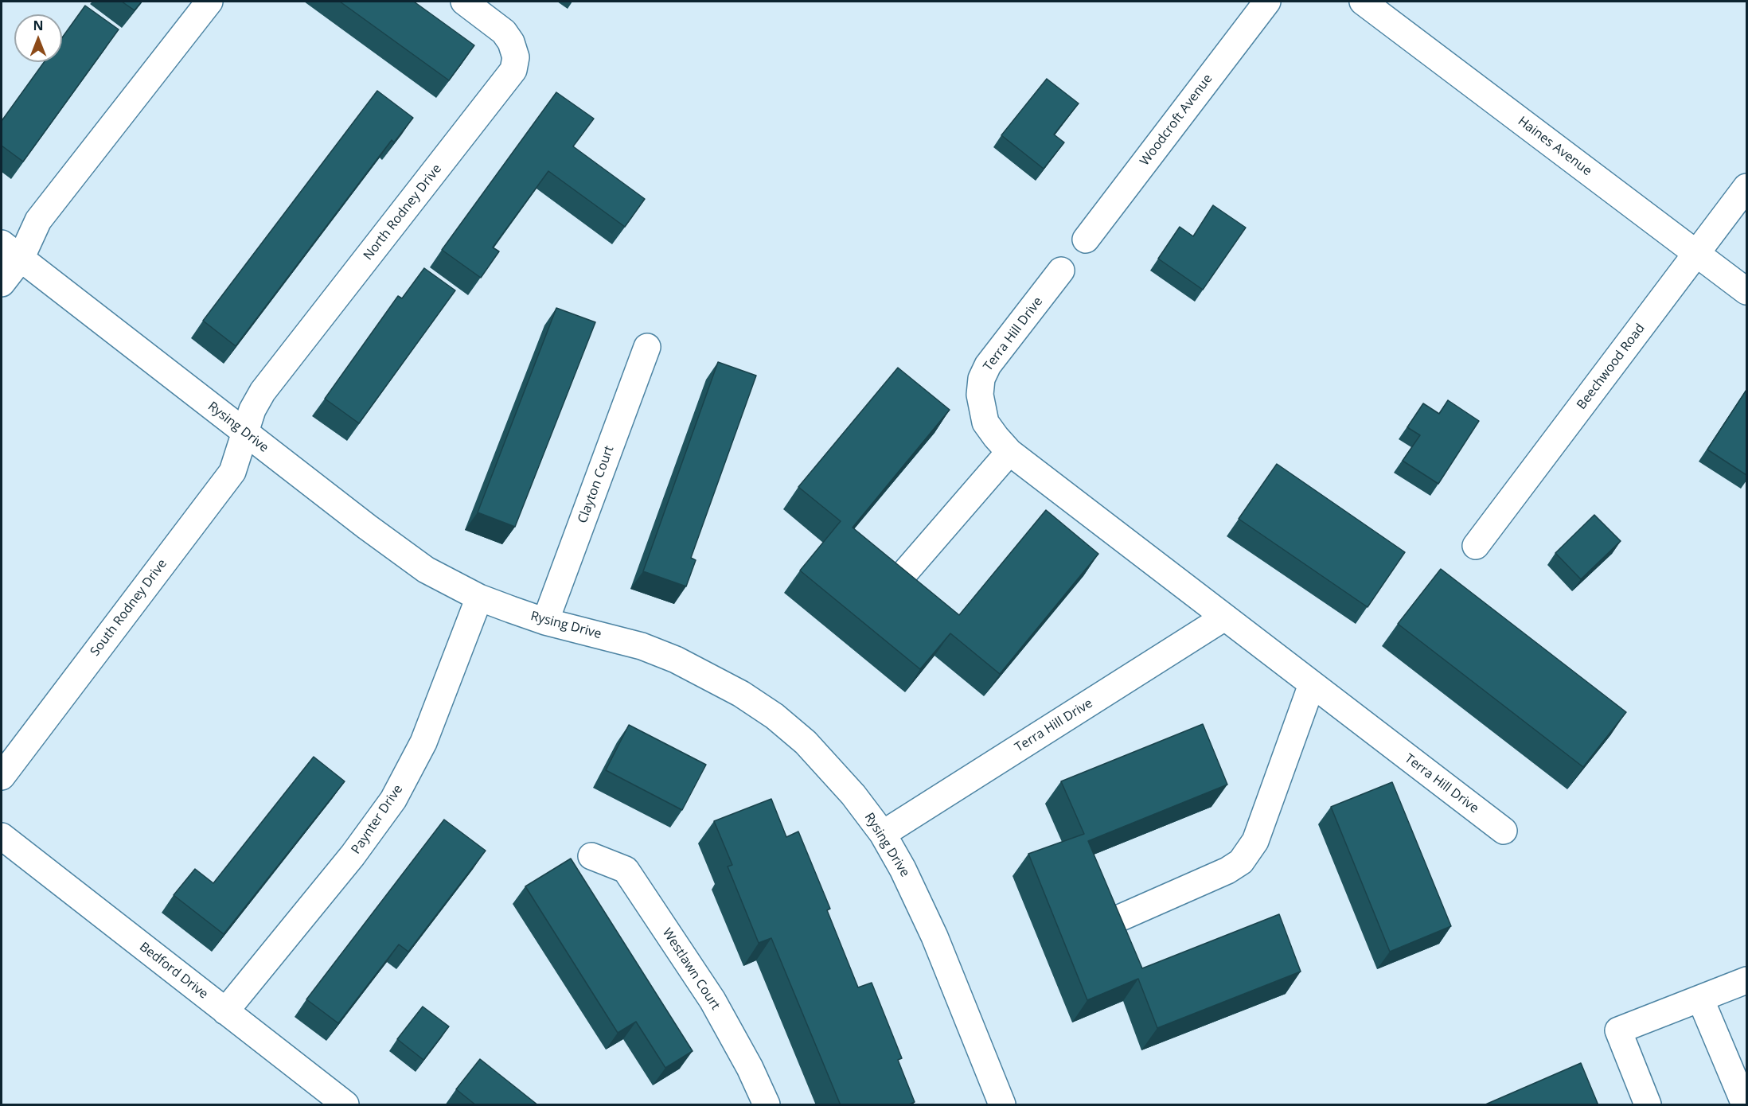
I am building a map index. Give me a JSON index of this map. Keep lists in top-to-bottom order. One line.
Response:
{"streets":{"street":["Woodcroft Avenue","Haines Avenue","North Rodney Drive","Terra Hill Drive","Beechwood Road","Rysing Drive","Clayton Court","South Rodney Drive","Paynter Drive","Westlawn Court","Bedford Drive"]},"crossings":[["Haines Avenue","Beechwood Road"],["North Rodney Drive","Rysing Drive"],["North Rodney Drive","South Rodney Drive"],["Terra Hill Drive","Rysing Drive"],["Rysing Drive","Clayton Court"],["Rysing Drive","South Rodney Drive"],["Rysing Drive","Paynter Drive"],["Paynter Drive","Bedford Drive"]],"north":"top"}
